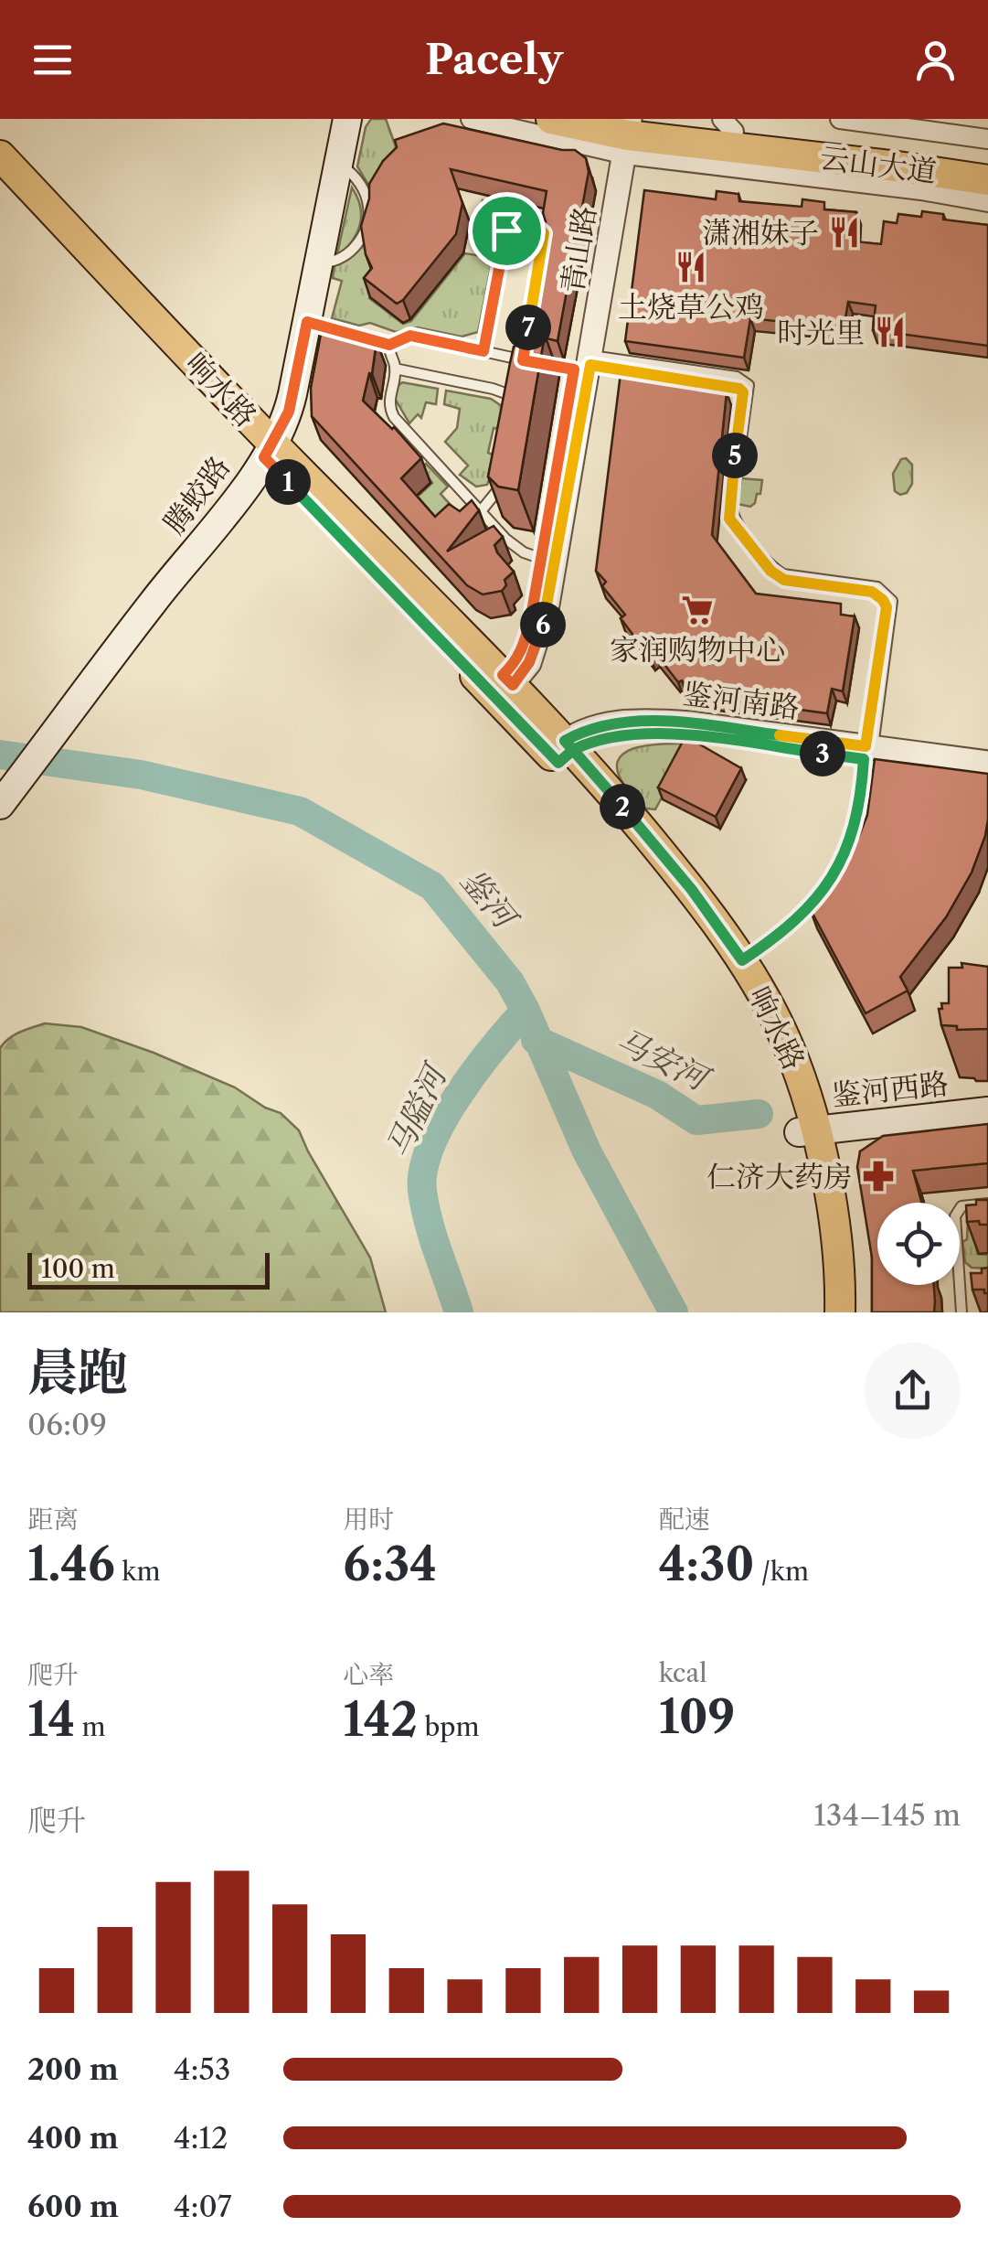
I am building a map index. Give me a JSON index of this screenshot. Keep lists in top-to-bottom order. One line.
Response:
{"streets":{"main road":["云山大道","响水路","腾蛟路","鉴河西路"],"street":["青山路","鉴河南路"]},"crossings":[["云山大道","青山路"],["青山路","响水路"],["响水路","腾蛟路"],["响水路","鉴河南路"],["响水路","鉴河西路"]],"water":["鉴河","马安河","马隘河"],"places":{"restaurant":["潇湘妹子","土烧草公鸡","时光里"],"supermarket":["家润购物中心"],"pharmacy":["仁济大药房"]},"scale_bar":"100 m","page":{"header":"Pacely","pins":["7","5","1","6","3","2"],"scale":"100 m","heading":["晨跑","06:09"],"stats":[["距离","1.46 km"],["用时","6:34"],["配速","4:30 /km"],["爬升","14 m"],["心率","142 bpm"],["kcal","109"]],"chart":["爬升","134–145 m"],"list":[{"name":"200 m","note":"4:53"},{"name":"400 m","note":"4:12"},{"name":"600 m","note":"4:07"}]}}
